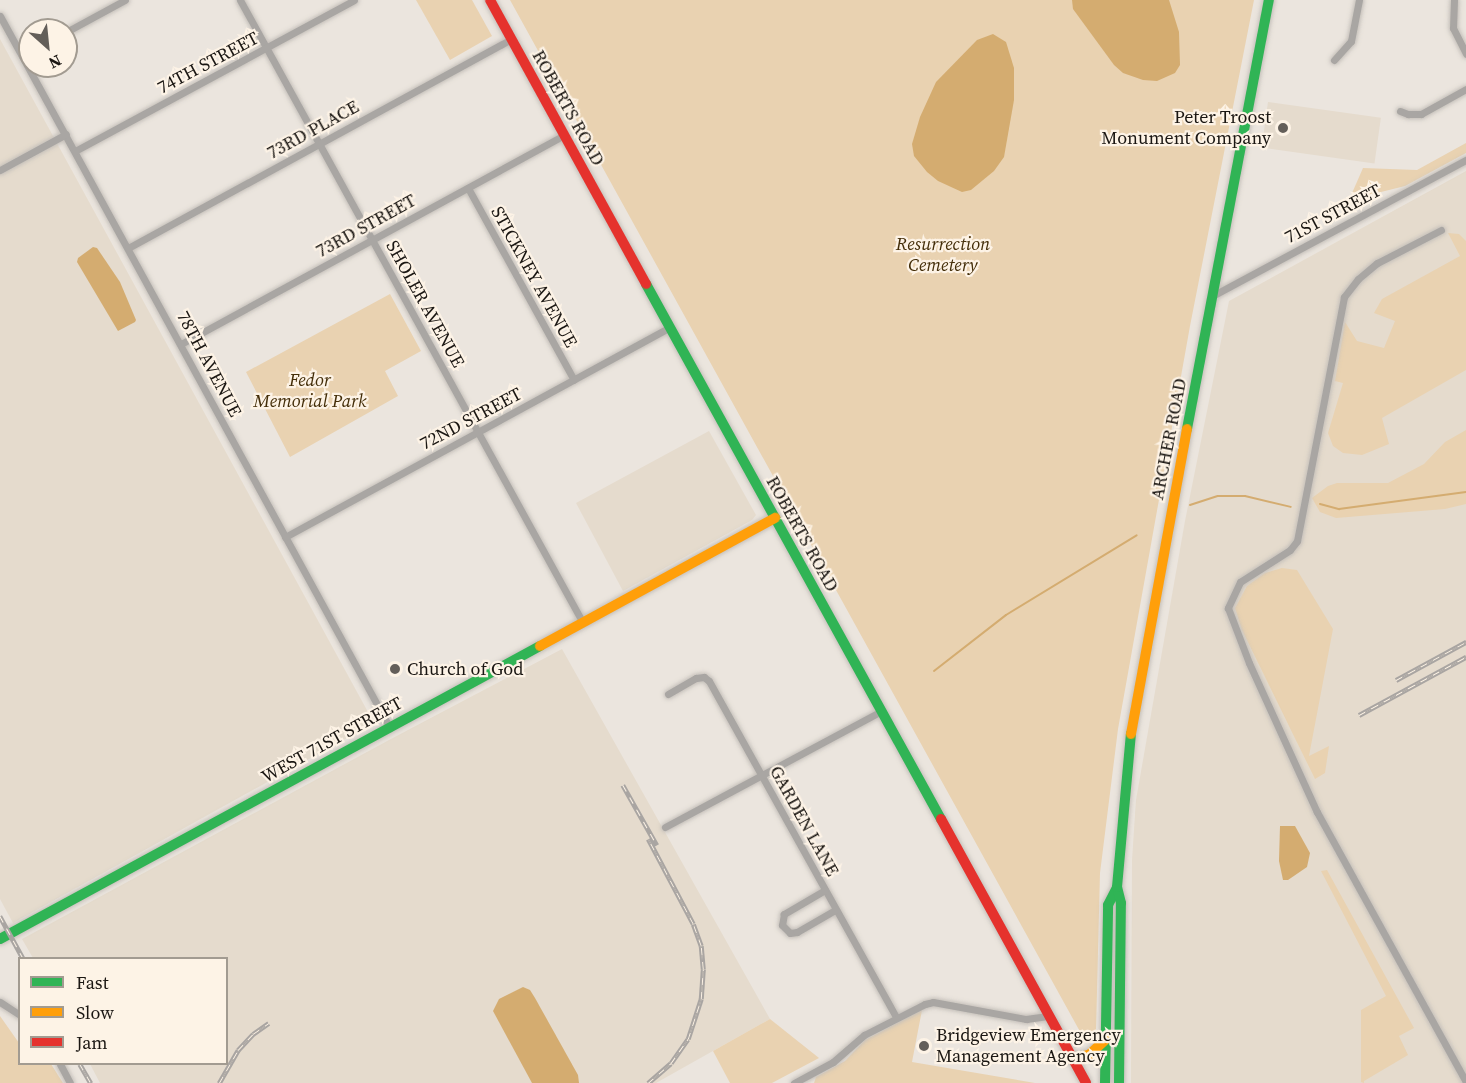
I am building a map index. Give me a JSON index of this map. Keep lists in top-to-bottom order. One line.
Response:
{"streets":{"street":["74TH STREET","ROBERTS ROAD","73RD PLACE","71ST STREET","73RD STREET","STICKNEY AVENUE","SHOLER AVENUE","78TH AVENUE","72ND STREET","ARCHER ROAD","WEST 71ST STREET","GARDEN LANE"]},"crossings":[["74TH STREET","SHOLER AVENUE"],["74TH STREET","78TH AVENUE"],["ROBERTS ROAD","73RD PLACE"],["ROBERTS ROAD","73RD STREET"],["ROBERTS ROAD","72ND STREET"],["ROBERTS ROAD","WEST 71ST STREET"],["73RD PLACE","SHOLER AVENUE"],["73RD PLACE","78TH AVENUE"],["71ST STREET","ARCHER ROAD"],["73RD STREET","STICKNEY AVENUE"],["73RD STREET","SHOLER AVENUE"],["73RD STREET","78TH AVENUE"],["STICKNEY AVENUE","72ND STREET"],["SHOLER AVENUE","72ND STREET"],["SHOLER AVENUE","WEST 71ST STREET"],["78TH AVENUE","72ND STREET"],["78TH AVENUE","WEST 71ST STREET"]],"parks":["Resurrection Cemetery","Fedor Memorial Park"],"places":["Peter Troost Monument Company","Church of God","Bridgeview Emergency Management Agency"],"legend":["Fast","Slow","Jam"],"north":"bottom right"}
